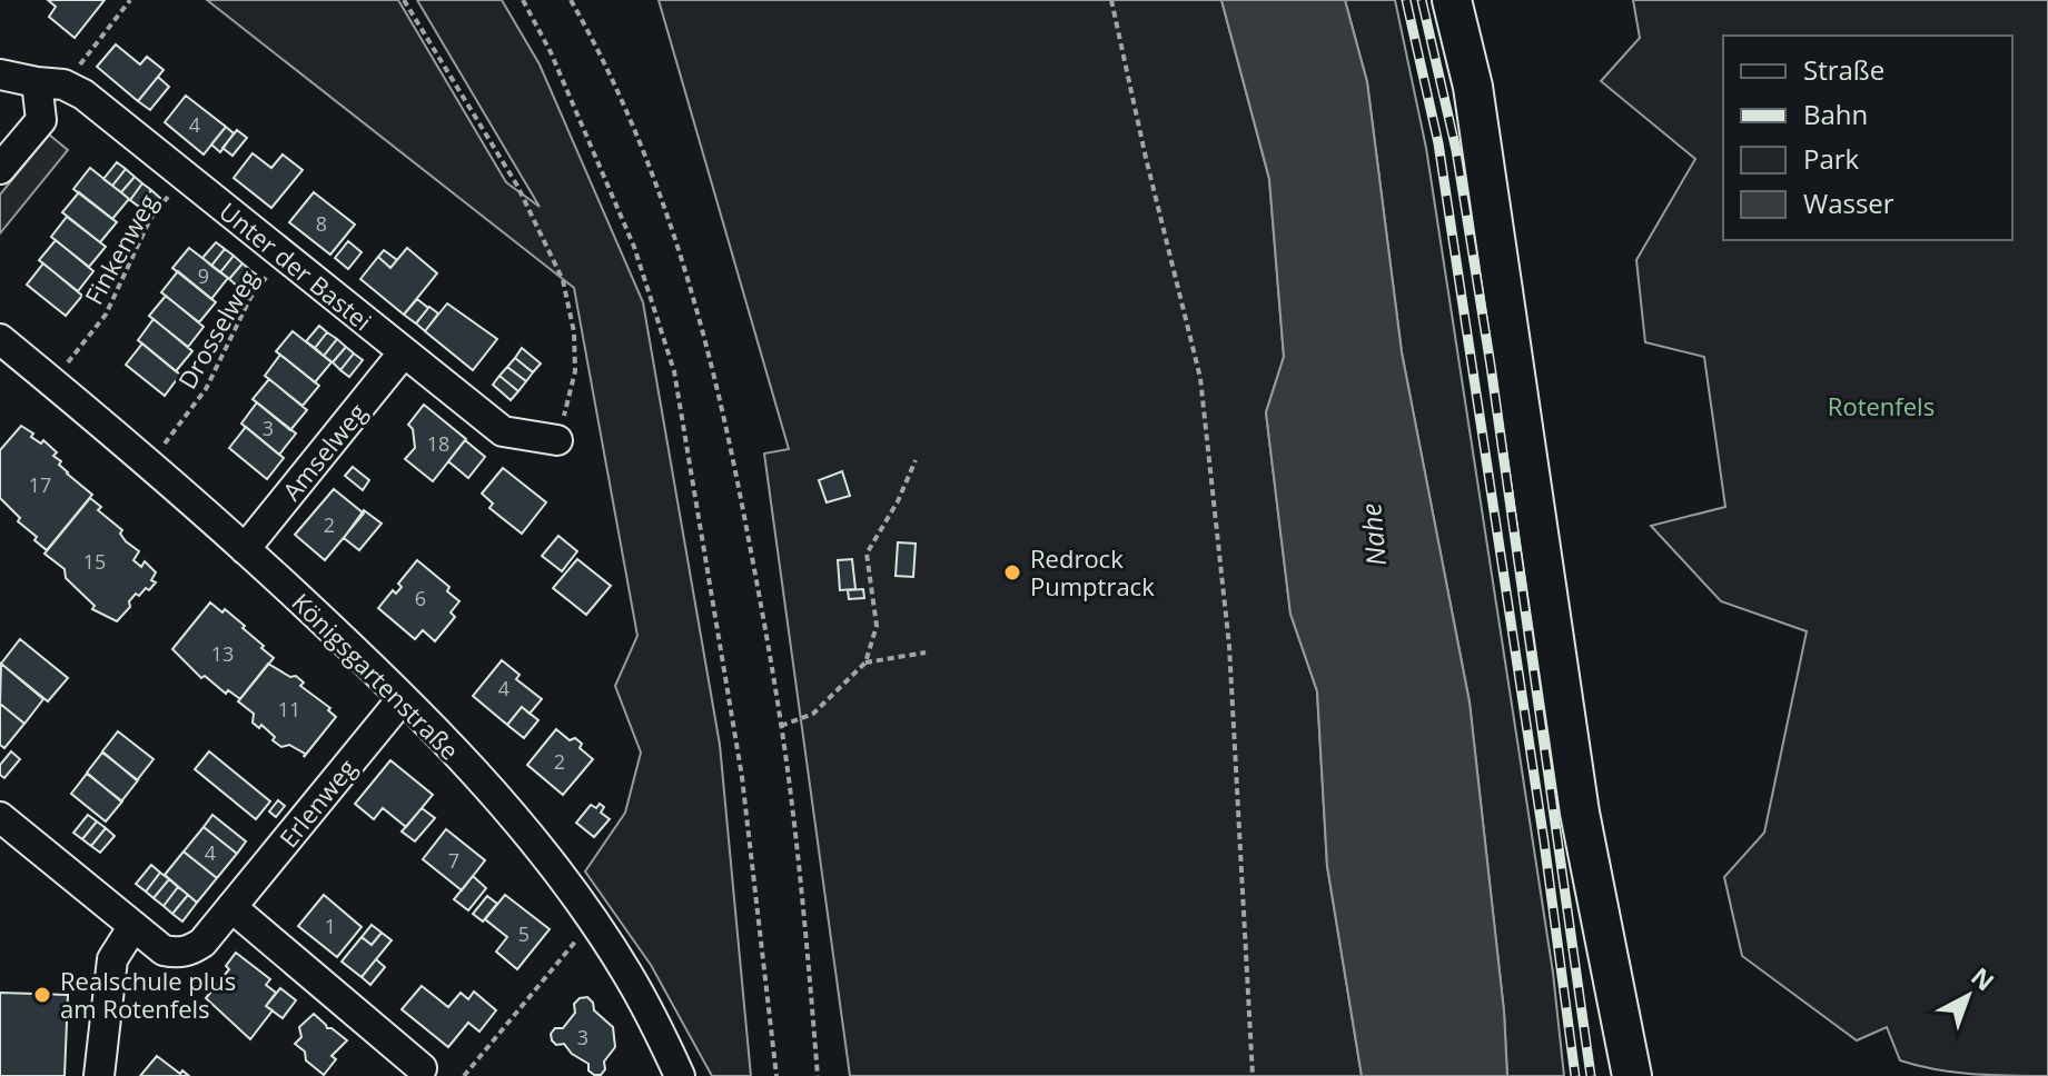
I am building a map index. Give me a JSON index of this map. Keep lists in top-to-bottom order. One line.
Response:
{"streets":{"street":["Unter der Bastei","Amselweg","Königsgartenstraße","Erlenweg"],"path":["Finkenweg","Drosselweg"]},"crossings":[["Finkenweg","Unter der Bastei"],["Finkenweg","Königsgartenstraße"],["Unter der Bastei","Drosselweg"],["Unter der Bastei","Amselweg"],["Drosselweg","Königsgartenstraße"],["Amselweg","Königsgartenstraße"],["Königsgartenstraße","Erlenweg"]],"water":["Nahe"],"parks":["Rotenfels"],"places":["Redrock Pumptrack","Realschule plus am Rotenfels"],"house_numbers":["4","8","9","3","18","17","2","15","6","13","4","11","2","4","7","1","5","3"],"legend":["Straße","Bahn","Park","Wasser"],"north":"top right"}
